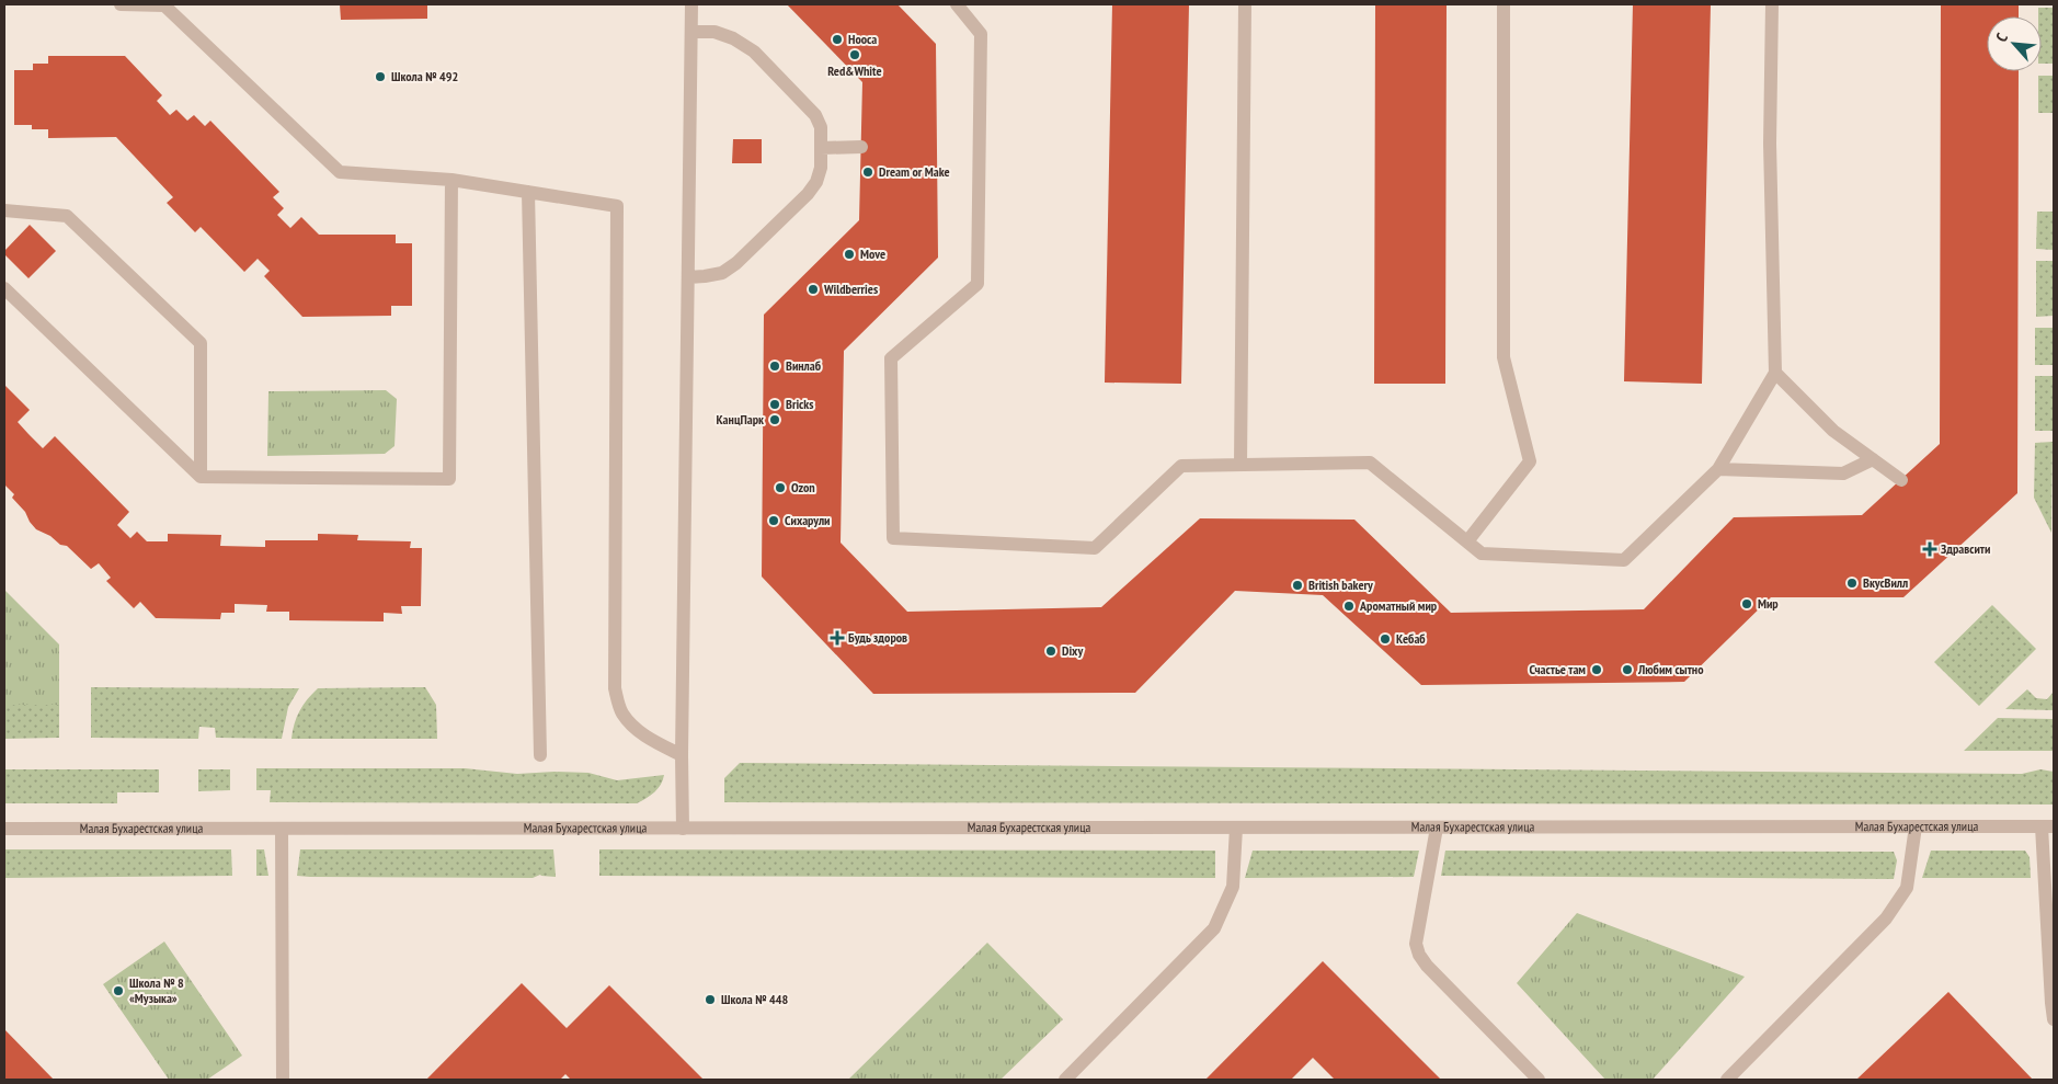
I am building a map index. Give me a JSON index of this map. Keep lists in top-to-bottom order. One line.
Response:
{"streets":{"street":["Малая Бухарестская улица"]},"places":{"other":["Hooca","Red&White","Школа № 492","Dream or Make","Move","Wildberries","Винлаб","Bricks","КанцПарк","Ozon","Сихарули","ВкусВилл","British bakery","Мир","Ароматный мир","Кебаб","Dixy","Счастье там","Любим сытно","Школа № 8 «Музыка»","Школа № 448"],"health":["Здравсити","Будь здоров"]},"north":"top left"}
